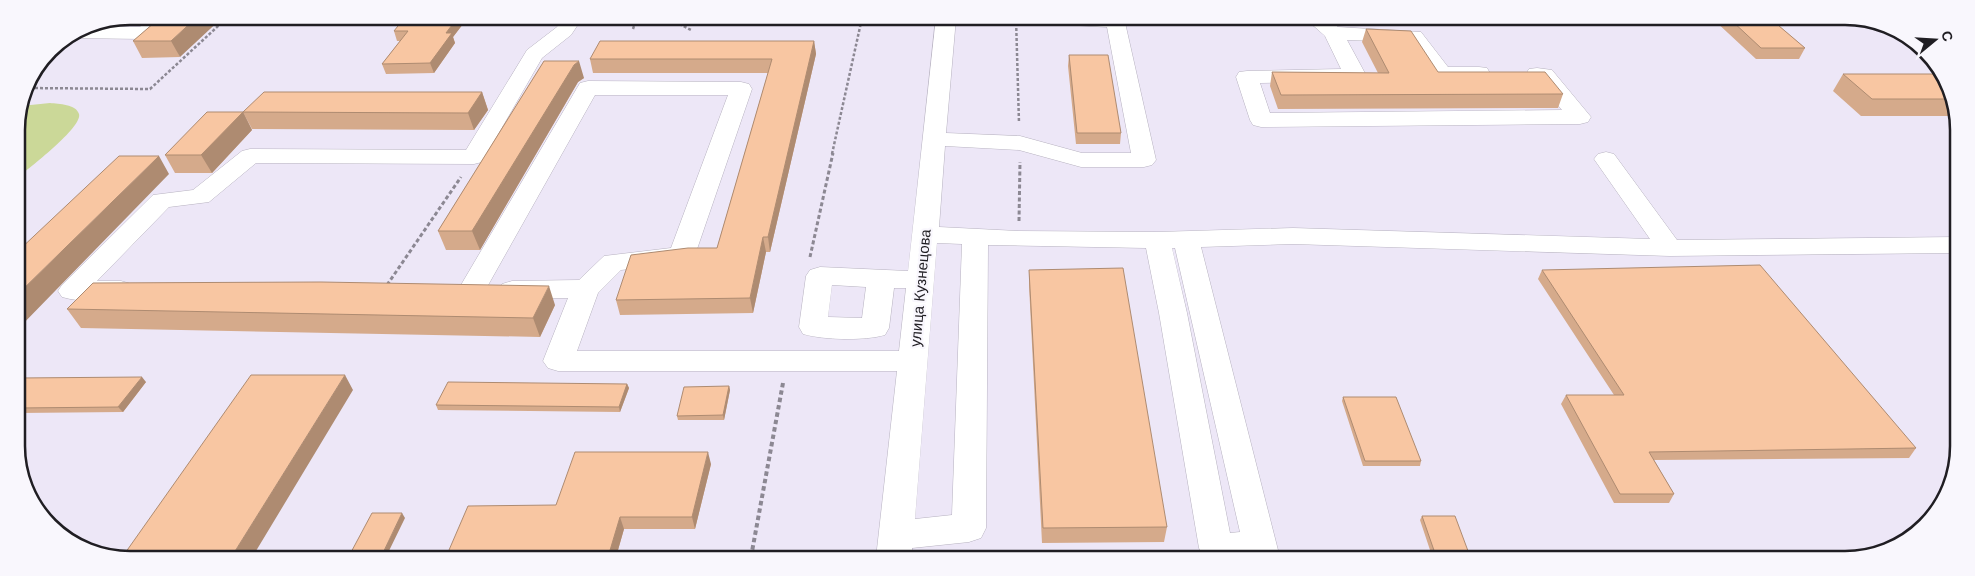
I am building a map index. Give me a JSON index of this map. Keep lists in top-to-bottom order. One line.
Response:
{"streets":{"street":["улица Кузнецова"]},"north":"right"}
